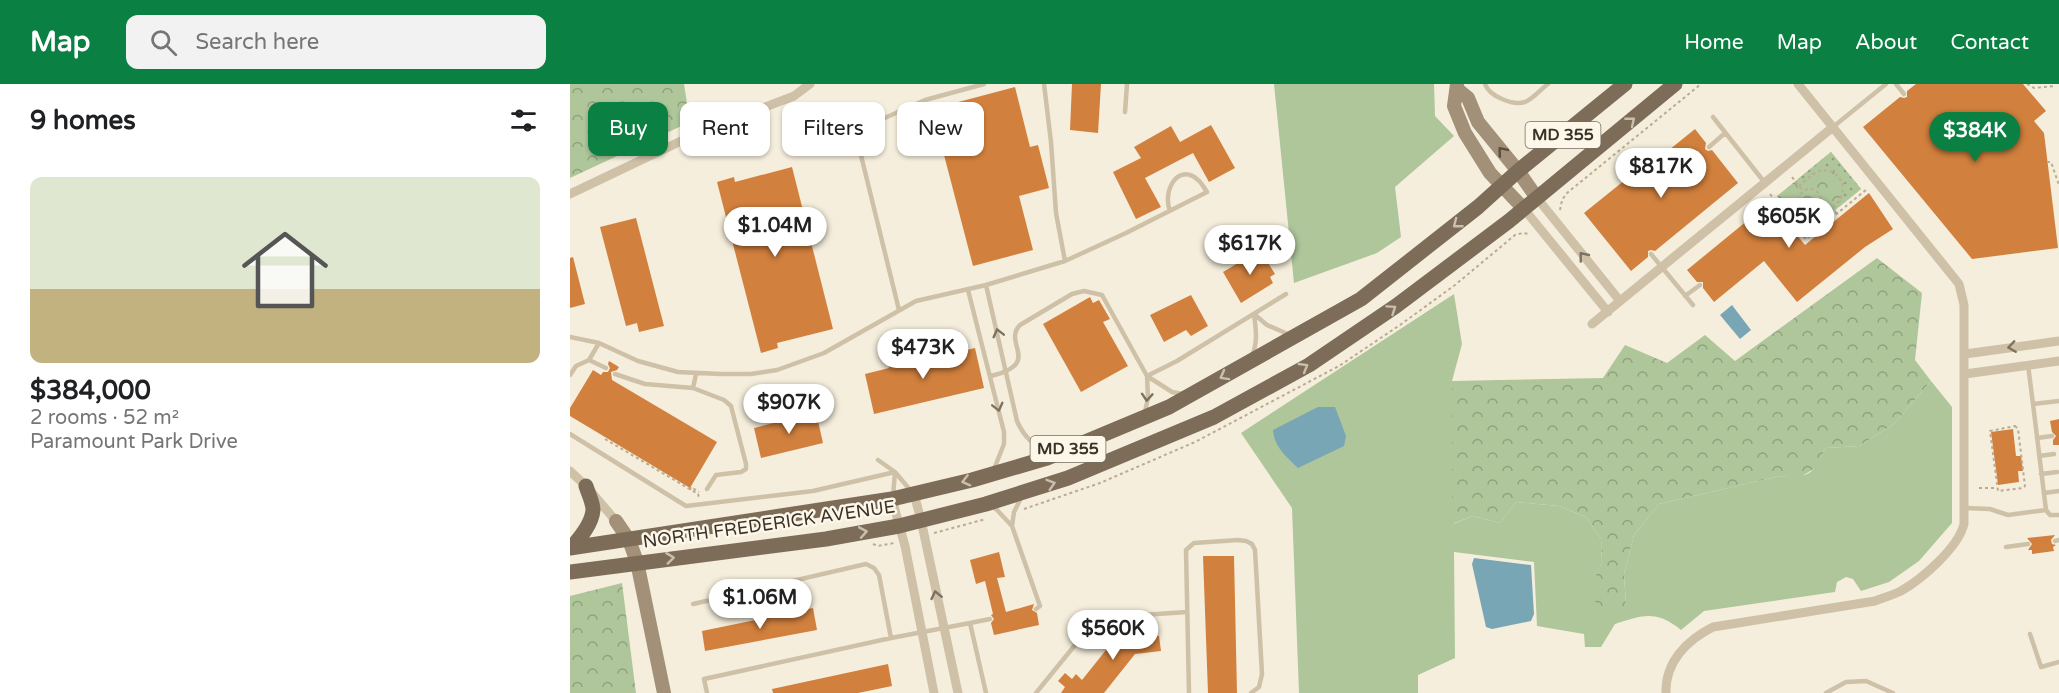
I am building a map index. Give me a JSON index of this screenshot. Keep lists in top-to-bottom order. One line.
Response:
{"streets":{"main road":["MD 355","NORTH FREDERICK AVENUE"]},"page":{"header":"Map","search":"Search here","nav":["Home","Map","About","Contact"],"heading":"9 homes","chip":["Buy","Rent","Filters","New"],"price":["$384K","$817K","$605K","$1.04M","$617K","$473K","$907K","$1.06M","$560K"],"list":[{"name":"$384,000","note":"2 rooms · 52 m² · Paramount Park Drive"}]}}
